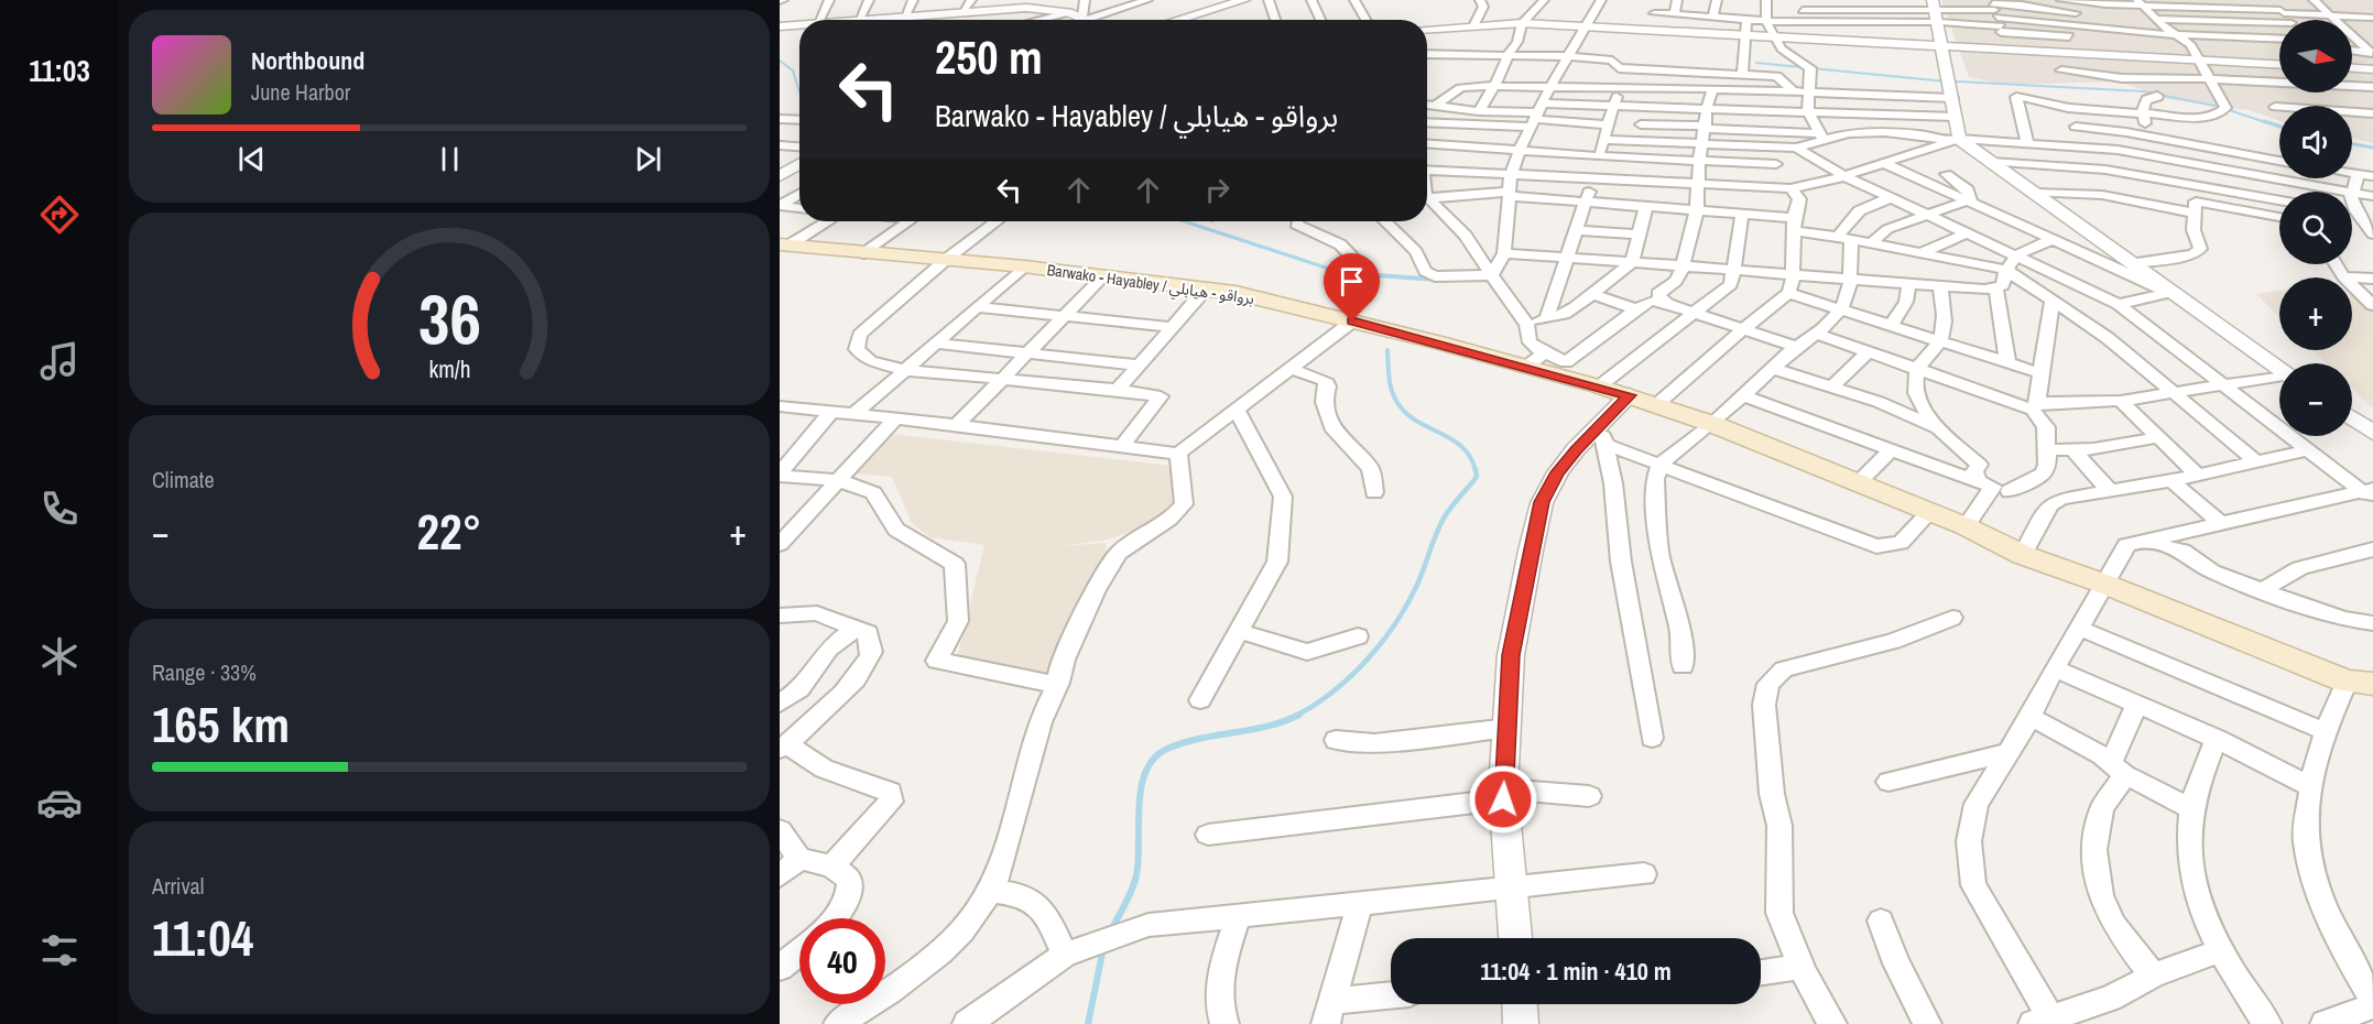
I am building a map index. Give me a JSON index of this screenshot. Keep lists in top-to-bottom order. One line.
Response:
{"streets":{"main road":["Barwako - Hayabley / برواقو - هيابلي"]},"north":"right","page":{"tabs":"11:03","map_buttons":["+","−"],"turn":["250 m","Barwako - Hayabley / برواقو - هيابلي"],"song":["Northbound","June Harbor"],"tile":["Climate",["Range · 33%","165 km"],["Arrival","11:04"]],"heat":["−","22°","+"],"limit":"40","trip":"11:04 · 1 min · 410 m","gauge":["36","km/h"]}}
